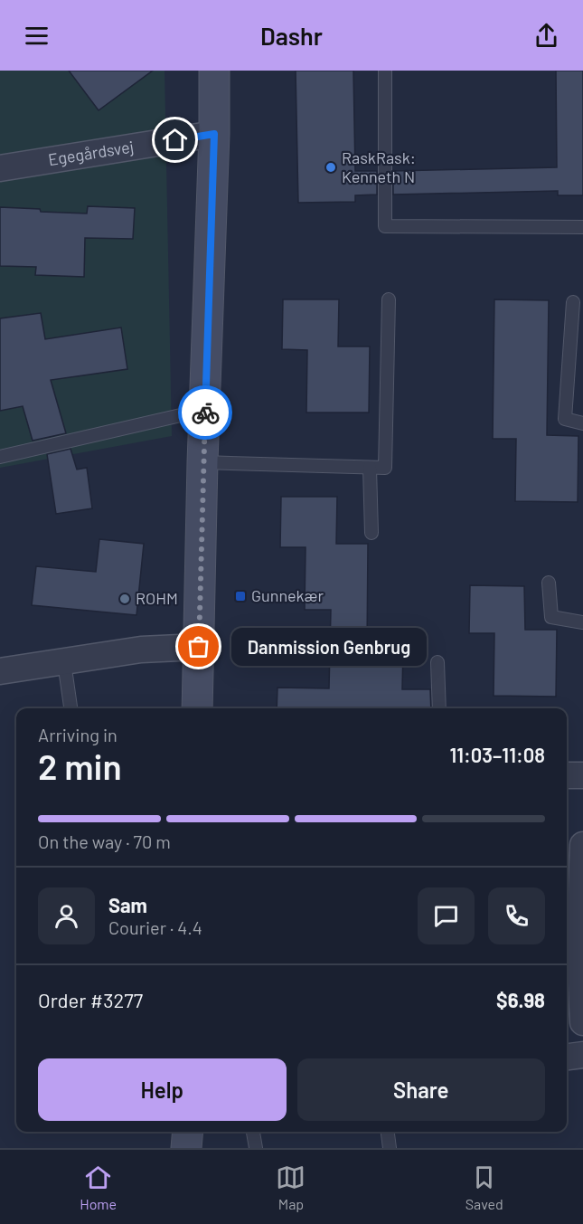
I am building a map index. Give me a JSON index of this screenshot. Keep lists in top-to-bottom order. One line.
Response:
{"streets":{"street":["Egegårdsvej"]},"places":{"other":["RaskRask: Kenneth N","ROHM","Danmission Genbrug"],"transit":["Gunnekær"]},"page":{"header":"Dashr","bubble":"Danmission Genbrug","heading":["2 min","Arriving in","11:03–11:08"],"panel":["Sam","Courier · 4.4","Order #3277","$6.98"],"bar":"On the way · 70 m","buttons":["Help","Share"],"tabs":["Home","Map","Saved"]}}
